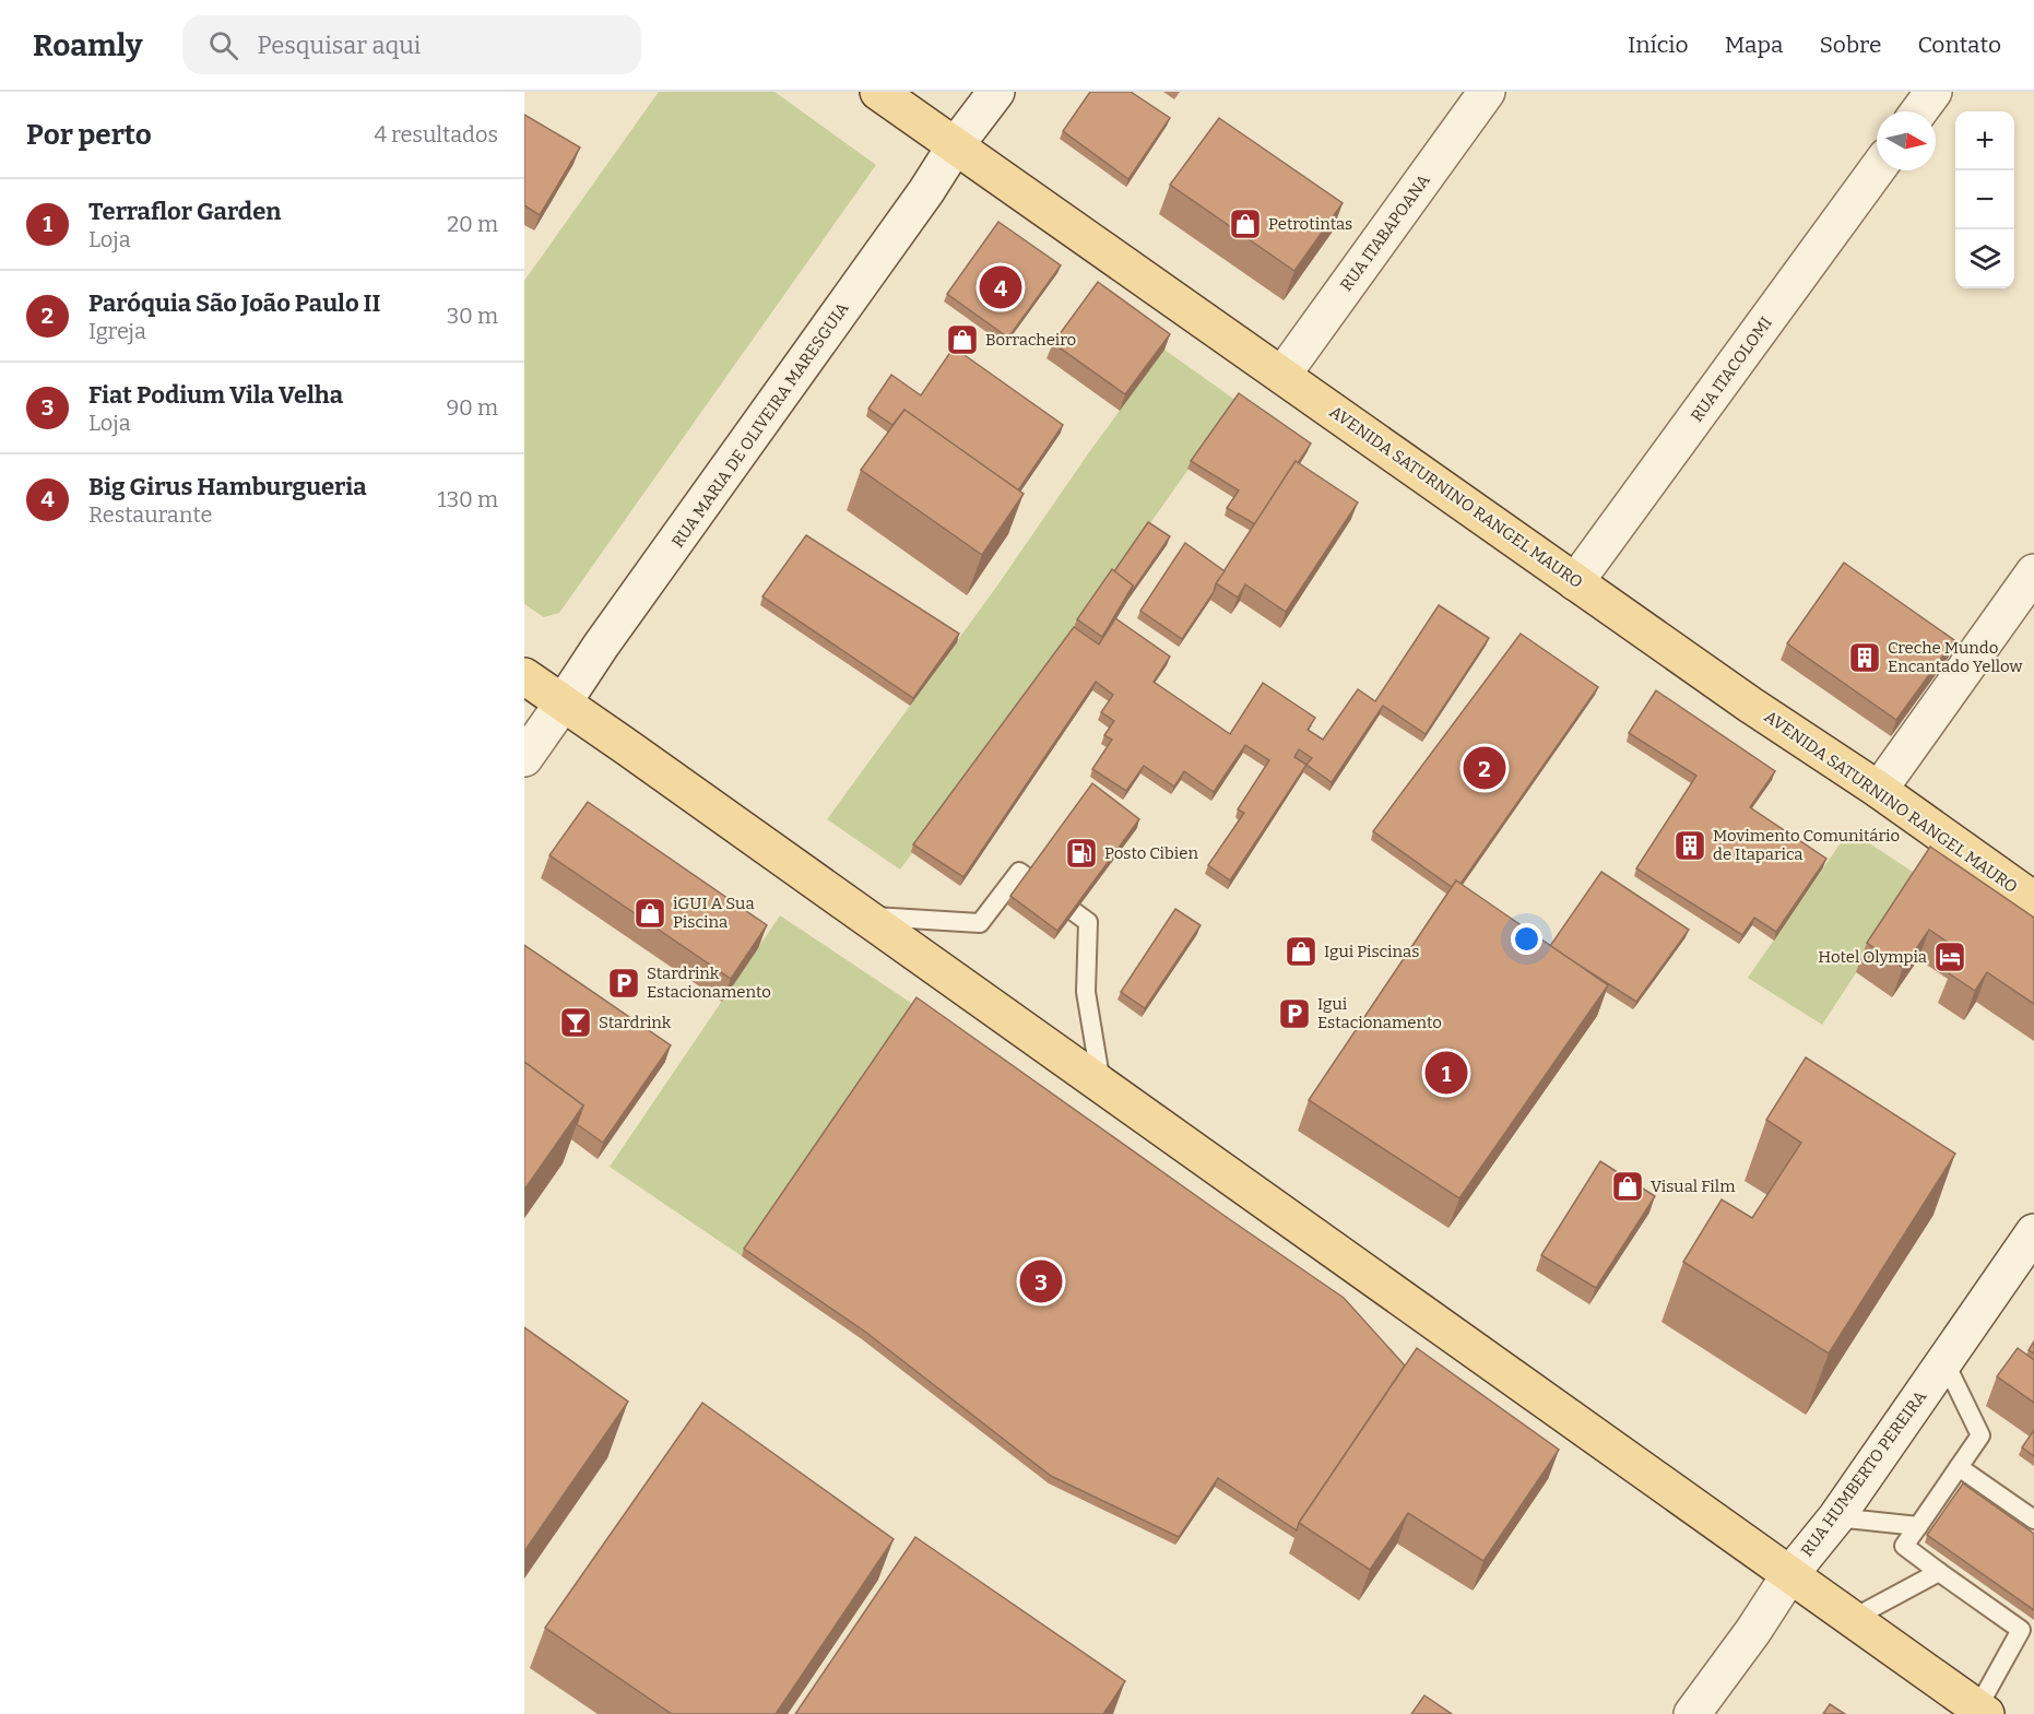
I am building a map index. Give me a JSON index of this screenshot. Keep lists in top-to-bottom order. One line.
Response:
{"streets":{"main road":["AVENIDA SATURNINO RANGEL MAURO"],"street":["RUA ITABAPOANA","RUA ITACOLOMI","RUA MARIA DE OLIVEIRA MARESGUIA","RUA HUMBERTO PEREIRA"]},"crossings":[["RUA ITABAPOANA","AVENIDA SATURNINO RANGEL MAURO"],["RUA ITACOLOMI","AVENIDA SATURNINO RANGEL MAURO"],["RUA MARIA DE OLIVEIRA MARESGUIA","AVENIDA SATURNINO RANGEL MAURO"]],"places":{"shop":["Petrotintas","Borracheiro","iGUI A Sua Piscina","Igui Piscinas","Visual Film"],"building":["Creche Mundo Encantado Yellow","Movimento Comunitário de Itaparica"],"fuel station":["Posto Cibien"],"hotel":["Hotel Olympia"],"parking":["Stardrink Estacionamento","Igui Estacionamento"],"bar":["Stardrink"]},"north":"right","page":{"header":"Roamly","search":"Pesquisar aqui","nav":["Início","Mapa","Sobre","Contato"],"heading":["Por perto","4 resultados"],"map_buttons":["+","−"],"list":[{"mark":"1","name":"Terraflor Garden","note":"Loja","value":"20 m"},{"mark":"2","name":"Paróquia São João Paulo II","note":"Igreja","value":"30 m"},{"mark":"3","name":"Fiat Podium Vila Velha","note":"Loja","value":"90 m"},{"mark":"4","name":"Big Girus Hamburgueria","note":"Restaurante","value":"130 m"}],"pins":["4","2","1","3"]}}
